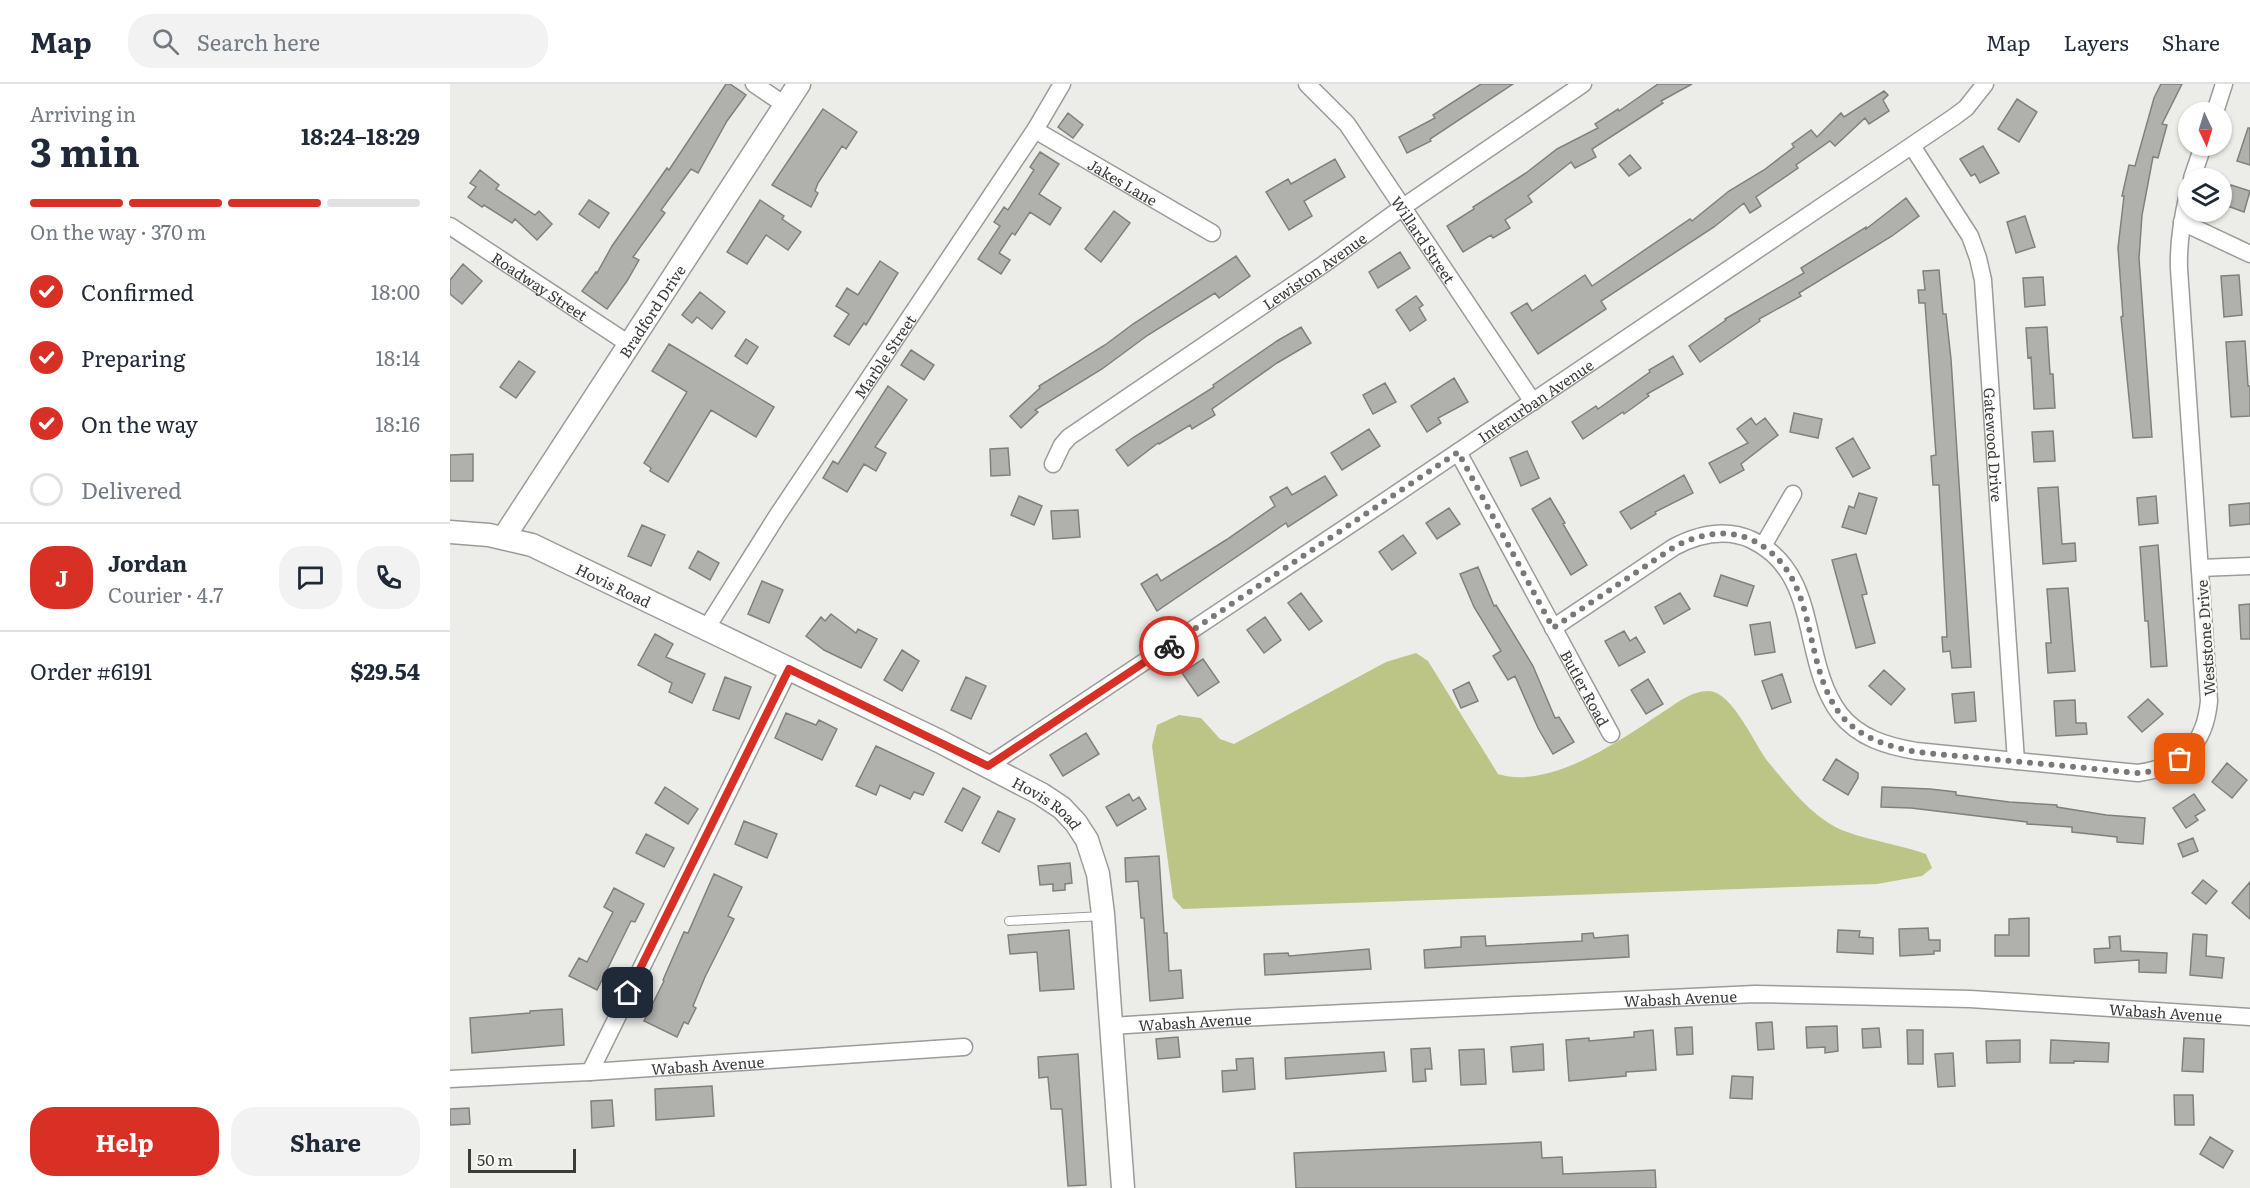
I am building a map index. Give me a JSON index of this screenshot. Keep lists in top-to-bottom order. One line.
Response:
{"streets":{"street":["Jakes Lane","Willard Street","Lewiston Avenue","Roadway Street","Bradford Drive","Marble Street","Interurban Avenue","Gatewood Drive","Hovis Road","Weststone Drive","Butler Road","Wabash Avenue"]},"crossings":[["Jakes Lane","Marble Street"],["Willard Street","Lewiston Avenue"],["Willard Street","Interurban Avenue"],["Roadway Street","Bradford Drive"],["Bradford Drive","Hovis Road"],["Marble Street","Hovis Road"],["Interurban Avenue","Gatewood Drive"],["Interurban Avenue","Hovis Road"],["Interurban Avenue","Butler Road"],["Gatewood Drive","Weststone Drive"],["Hovis Road","Wabash Avenue"],["Weststone Drive","Butler Road"]],"scale_bar":"50 m","north":"bottom","page":{"header":"Map","search":"Search here","nav":["Map","Layers","Share"],"heading":["3 min","Arriving in","18:24–18:29"],"panel":["Jordan","Courier · 4.7","Order #6191","$29.54"],"bar":"On the way · 370 m","list":[["Confirmed","18:00"],["Preparing","18:14"],["On the way","18:16"],"Delivered"],"round":"J","buttons":["Help","Share"],"scale":"50 m"}}
